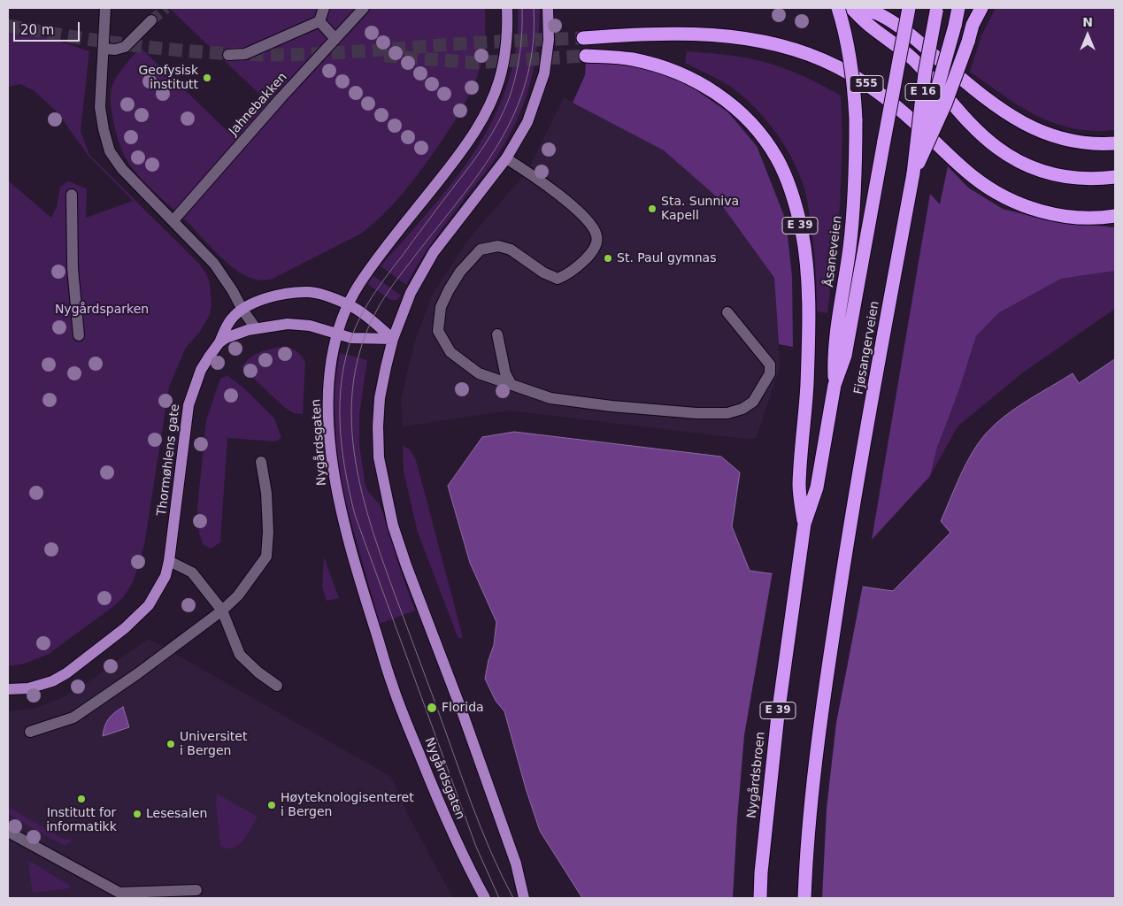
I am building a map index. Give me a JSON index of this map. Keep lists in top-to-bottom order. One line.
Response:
{"streets":{"highway":["555","E 16","E 39","Åsaneveien","Fjøsangerveien","Nygårdsbroen"],"main road":["Nygårdsgaten","Thormøhlens gate"],"street":["Jahnebakken"]},"crossings":[["E 16","Fjøsangerveien"],["E 39","Åsaneveien"],["E 39","Fjøsangerveien"],["E 39","Nygårdsbroen"],["Åsaneveien","Fjøsangerveien"],["Fjøsangerveien","Nygårdsbroen"],["Nygårdsgaten","Thormøhlens gate"]],"parks":["Nygårdsparken"],"places":["Geofysisk institutt","Sta. Sunniva Kapell","St. Paul gymnas","Florida","Universitet i Bergen","Institutt for informatikk","Høyteknologisenteret i Bergen","Lesesalen"],"scale_bar":"20 m","north":"top"}
